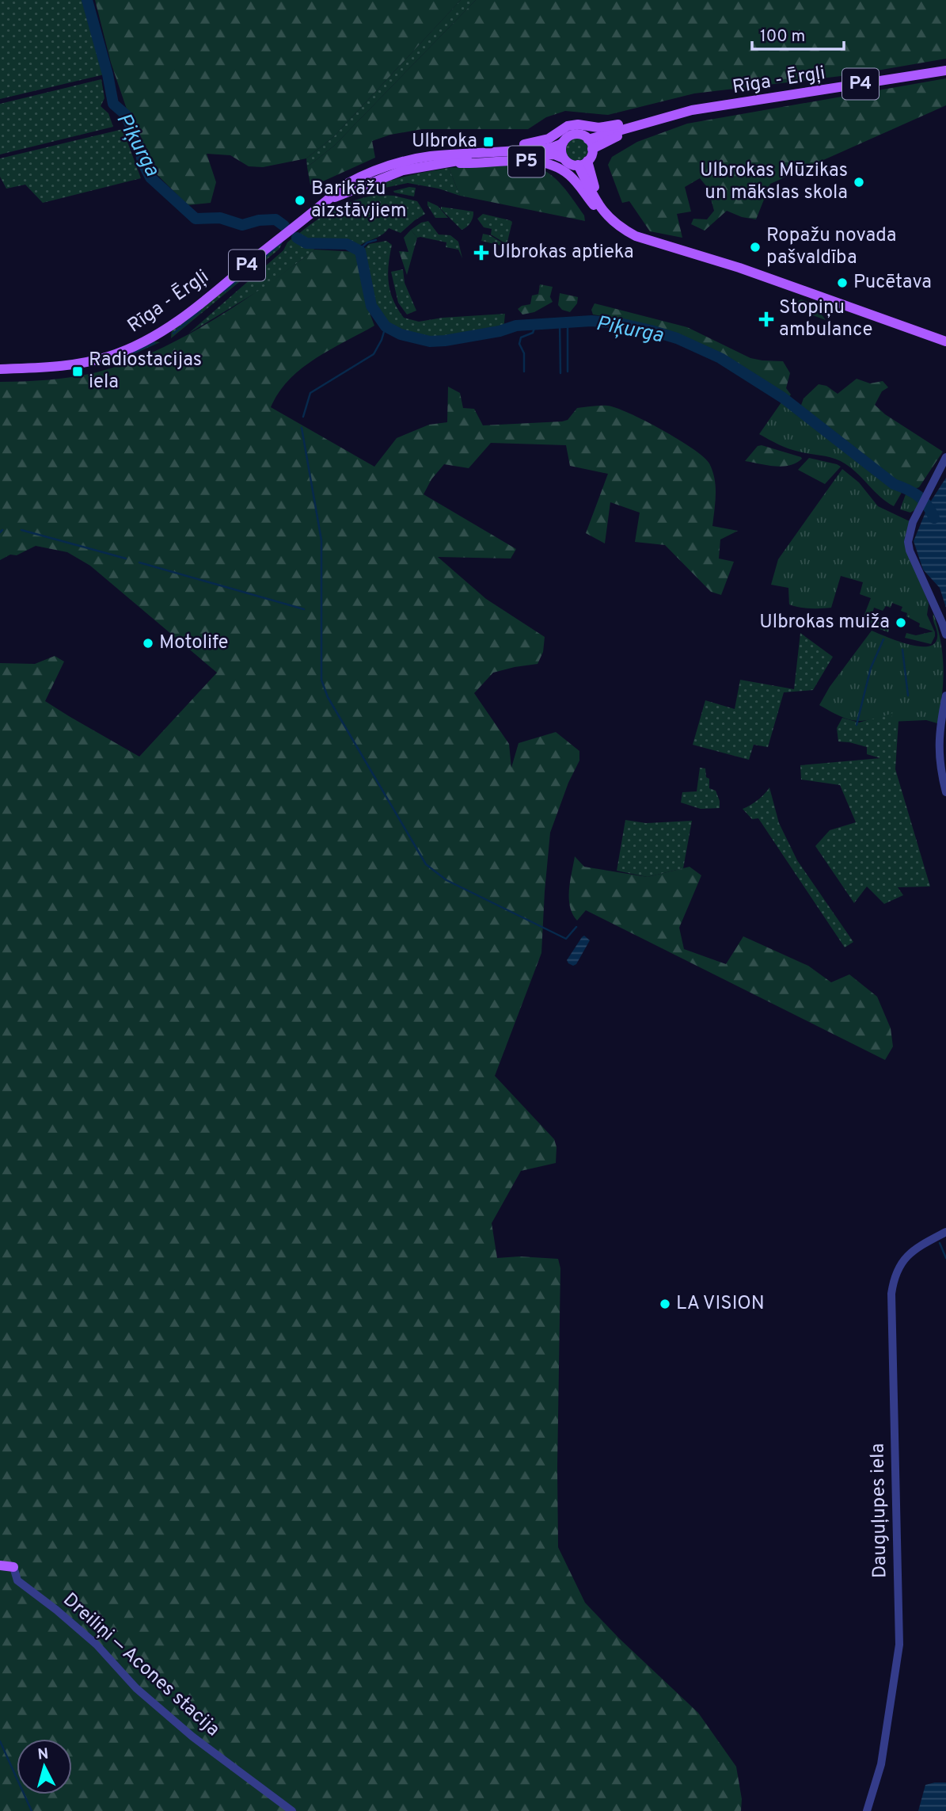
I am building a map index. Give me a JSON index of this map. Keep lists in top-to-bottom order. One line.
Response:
{"streets":{"main road":["Rīga - Ērgļi","P4","P5","Dreiliņi — Acones stacija"],"street":["Dauguļupes iela"]},"crossings":[["Rīga - Ērgļi","P4"],["Rīga - Ērgļi","P5"]],"water":["Piķurga"],"places":{"transit":["Ulbroka","Radiostacijas iela"],"other":["Ulbrokas Mūzikas un mākslas skola","Barikāžu aizstāvjiem","Ropažu novada pašvaldība","Pucētava","Ulbrokas muiža","Motolife","LA VISION"],"health":["Ulbrokas aptieka","Stopiņu ambulance"]},"scale_bar":"100 m","north":"top"}
